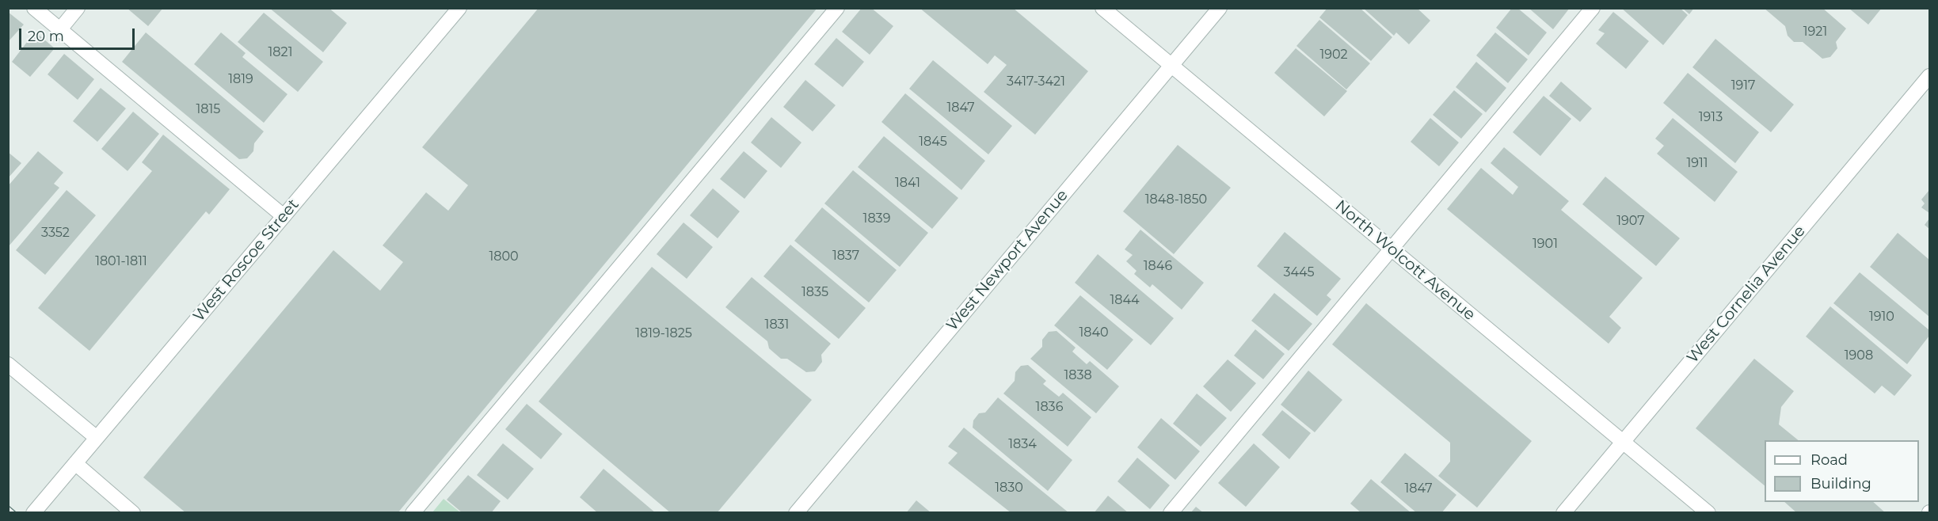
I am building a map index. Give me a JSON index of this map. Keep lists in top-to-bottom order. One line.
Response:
{"streets":{"street":["West Roscoe Street","West Newport Avenue","North Wolcott Avenue","West Cornelia Avenue"]},"crossings":[["West Newport Avenue","North Wolcott Avenue"],["North Wolcott Avenue","West Cornelia Avenue"]],"house_numbers":["1921","1821","1902","1819","3417-3421","1917","1847","1815","1913","1845","1911","1841","1848-1850","1839","1907","3352","1901","1837","1800","1801-1811","1846","3445","1835","1844","1910","1831","1840","1819-1825","1908","1838","1836","1834","1830","1847"],"legend":["Road","Building"],"scale_bar":"20 m"}
